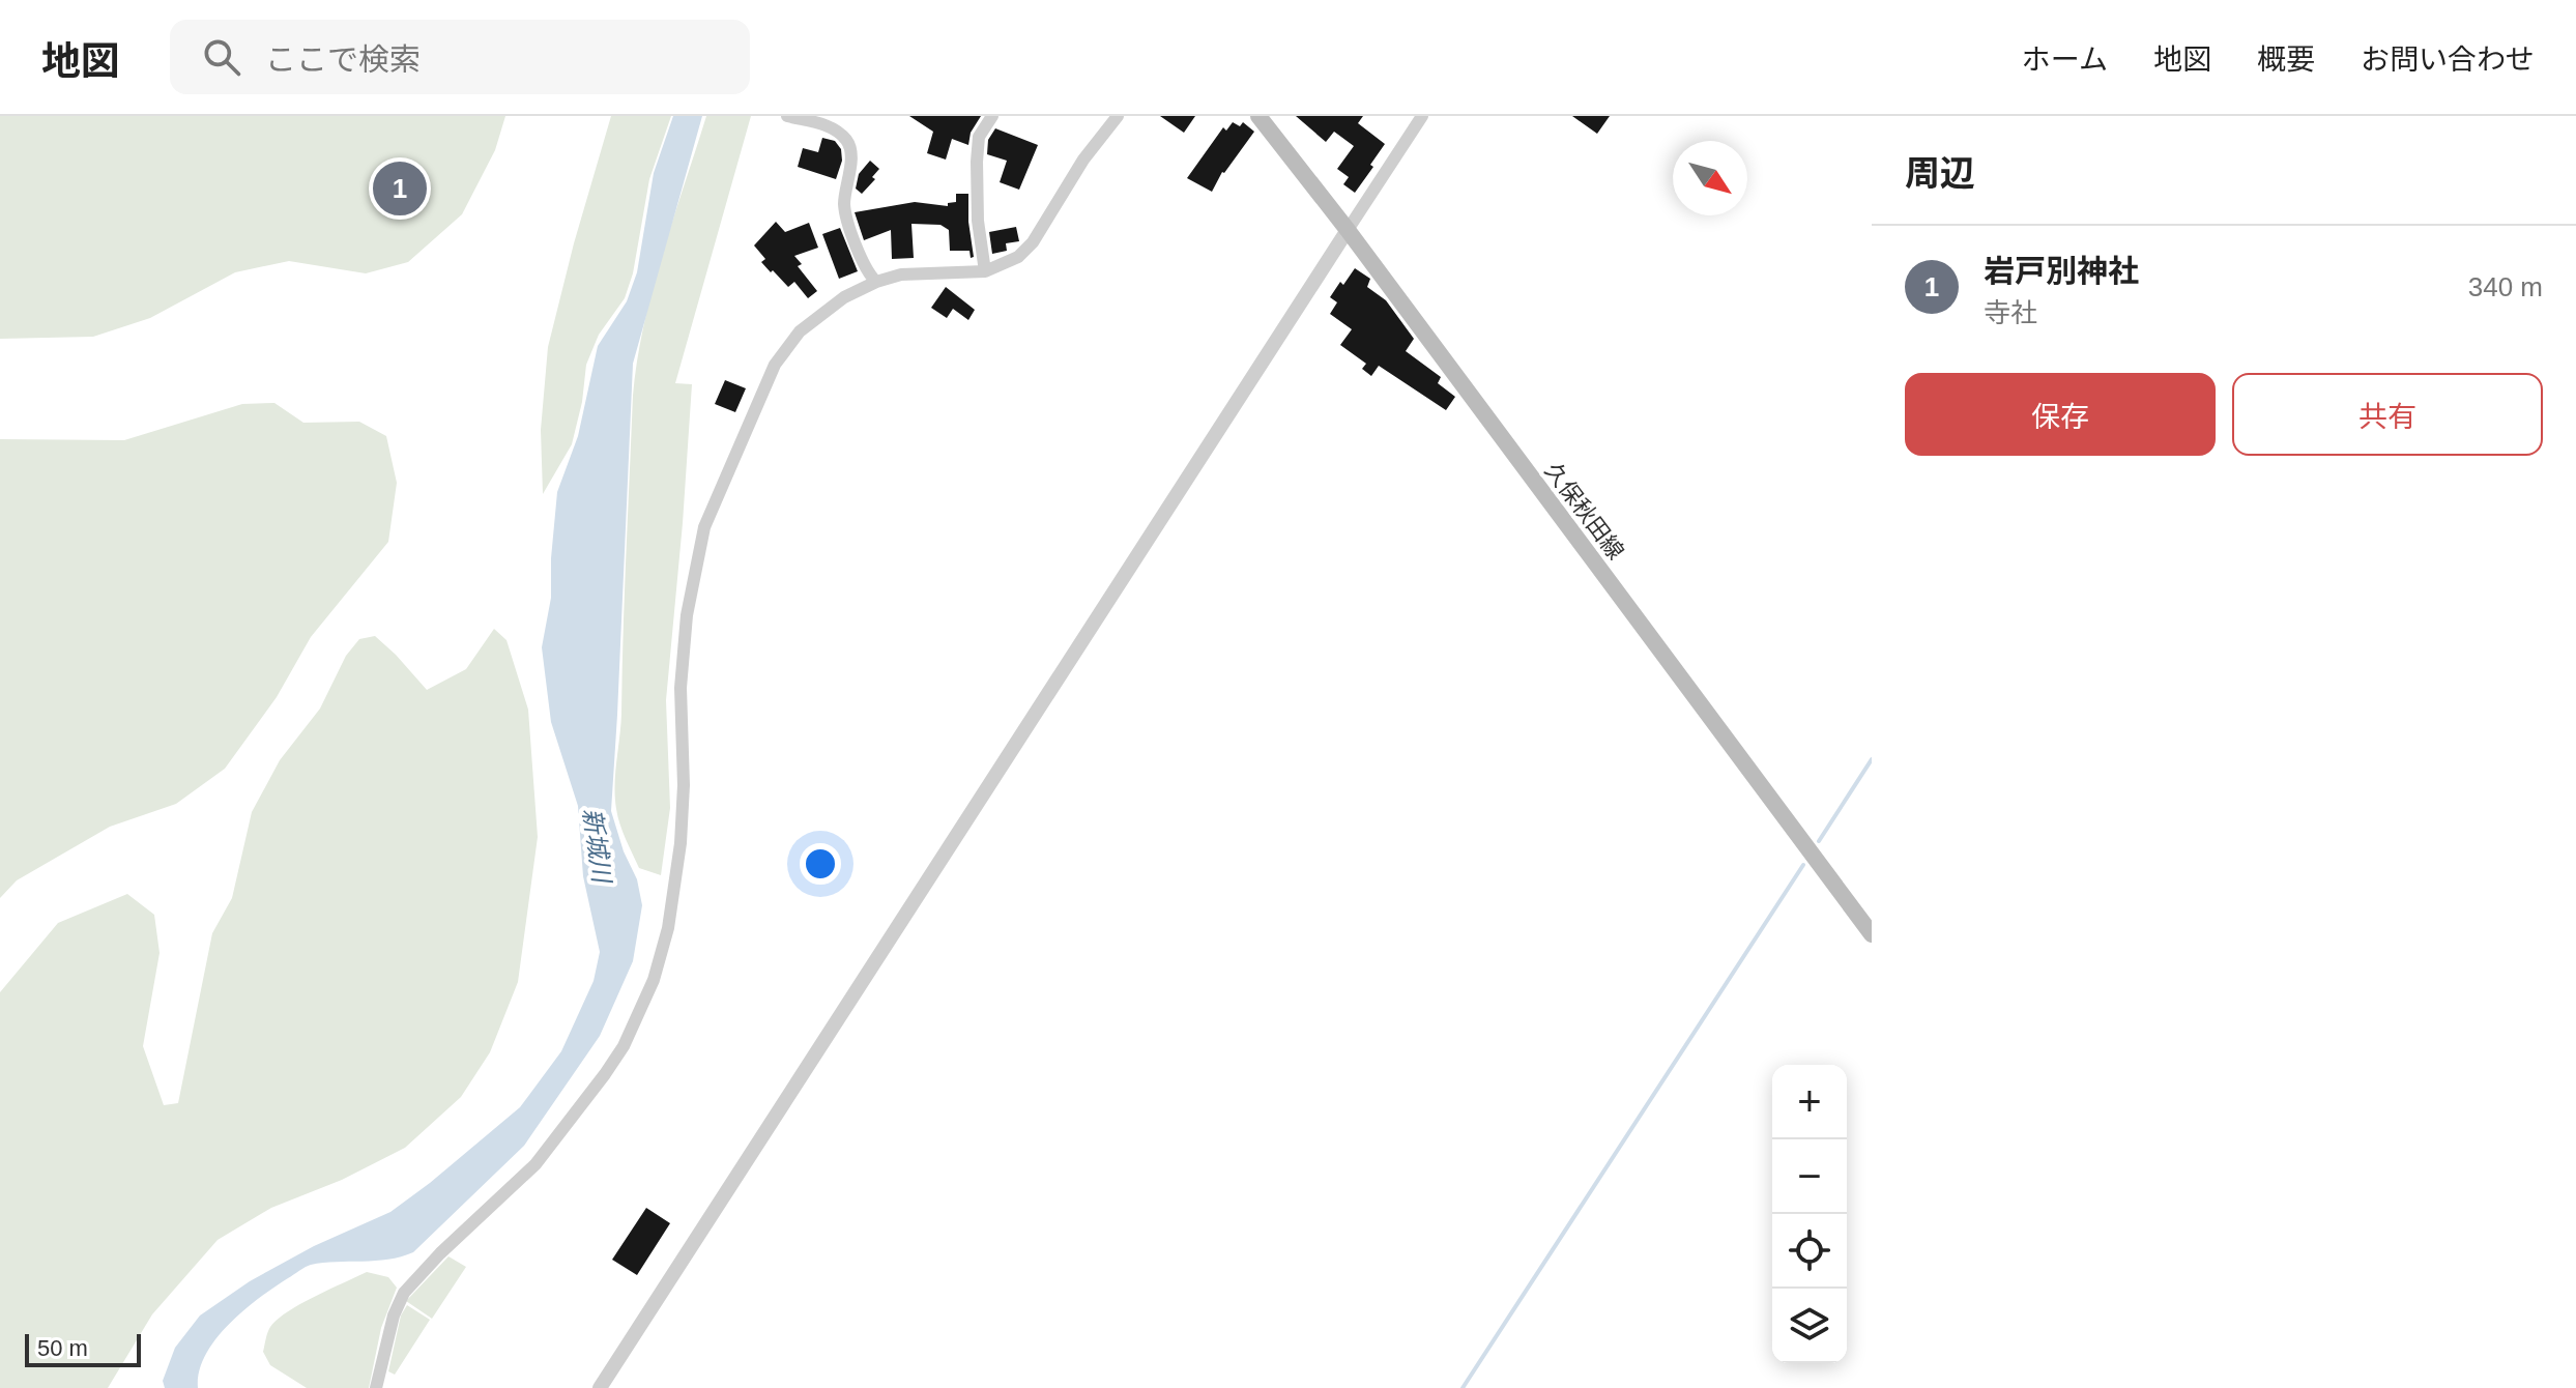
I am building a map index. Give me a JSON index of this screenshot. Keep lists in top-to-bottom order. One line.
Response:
{"streets":{"main road":["久保秋田線"]},"water":["新城川"],"scale_bar":"50 m","north":"bottom right","page":{"header":"地図","search":"ここで検索","nav":["ホーム","地図","概要","お問い合わせ"],"heading":"周辺","pins":"1","list":[{"mark":"1","name":"岩戸別神社","note":"寺社","value":"340 m"}],"buttons":["保存","共有"],"map_buttons":["+","−"],"scale":"50 m"}}
